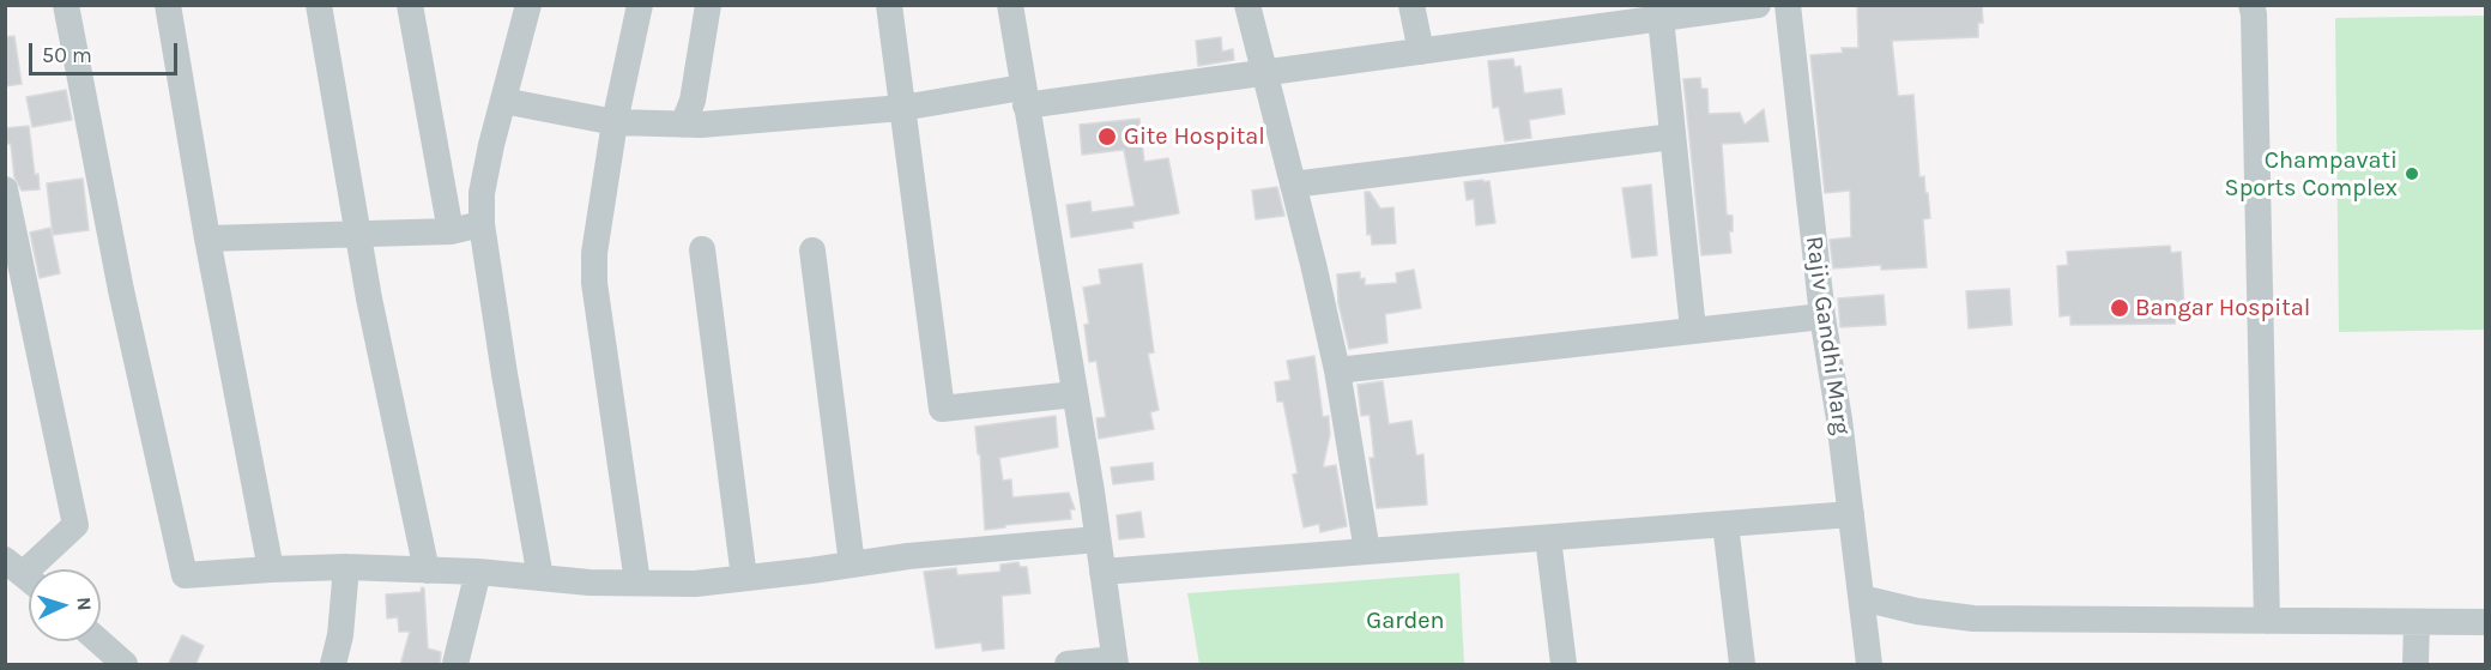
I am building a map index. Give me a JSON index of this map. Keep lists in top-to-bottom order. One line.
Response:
{"streets":{"street":["Rajiv Gandhi Marg"]},"parks":["Garden"],"places":["Gite Hospital","Champavati Sports Complex","Bangar Hospital"],"scale_bar":"50 m","north":"right"}
